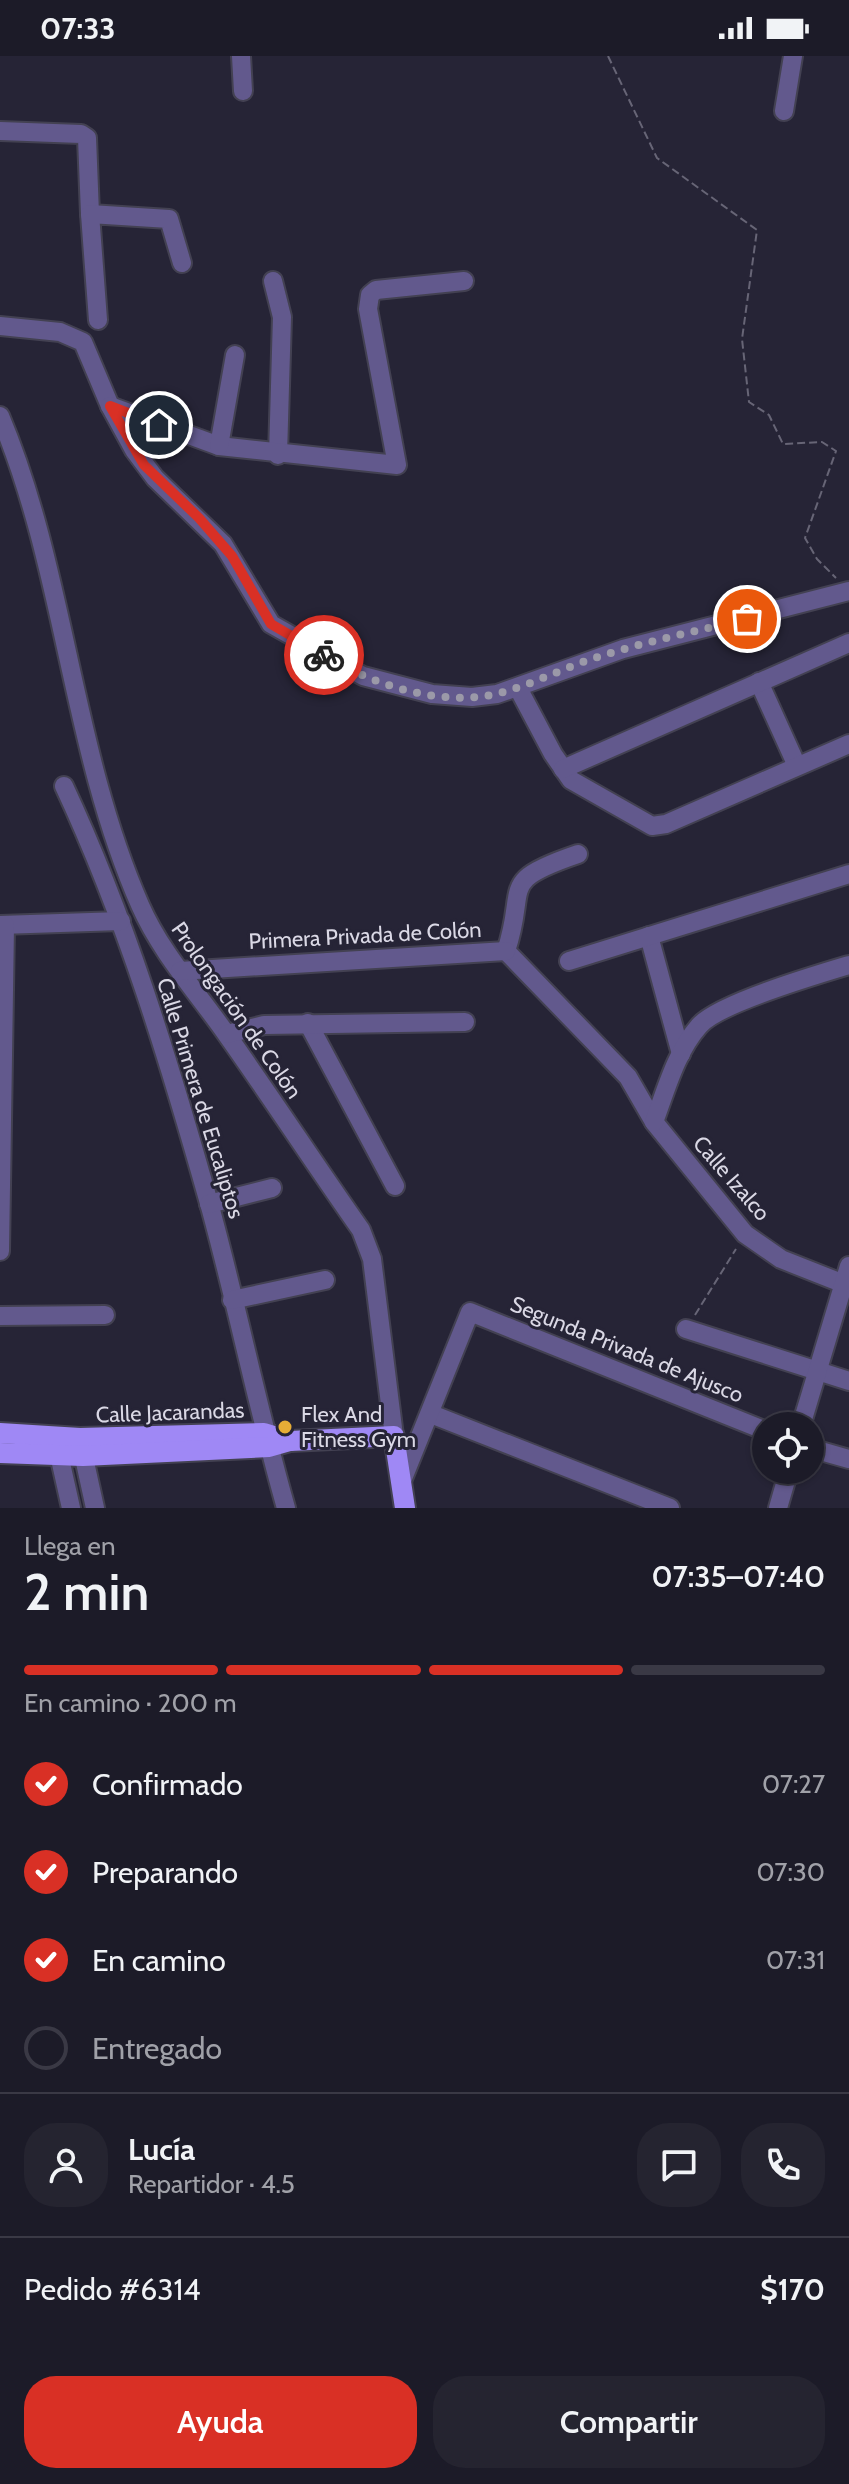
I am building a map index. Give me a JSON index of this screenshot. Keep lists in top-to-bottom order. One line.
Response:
{"streets":{"main road":["Calle Jacarandas"],"street":["Primera Privada de Colón","Prolongación de Colón","Calle Primera de Eucaliptos","Calle Izalco","Segunda Privada de Ajusco"]},"crossings":[["Primera Privada de Colón","Prolongación de Colón"],["Primera Privada de Colón","Calle Izalco"],["Prolongación de Colón","Calle Jacarandas"],["Calle Primera de Eucaliptos","Calle Jacarandas"]],"places":["Flex And Fitness Gym"],"page":{"status":"07:33","heading":["2 min","Llega en","07:35–07:40"],"panel":["Lucía","Repartidor · 4.5","Pedido #6314","$170"],"bar":"En camino · 200 m","list":[["Confirmado","07:27"],["Preparando","07:30"],["En camino","07:31"],"Entregado"],"buttons":["Ayuda","Compartir"]}}
